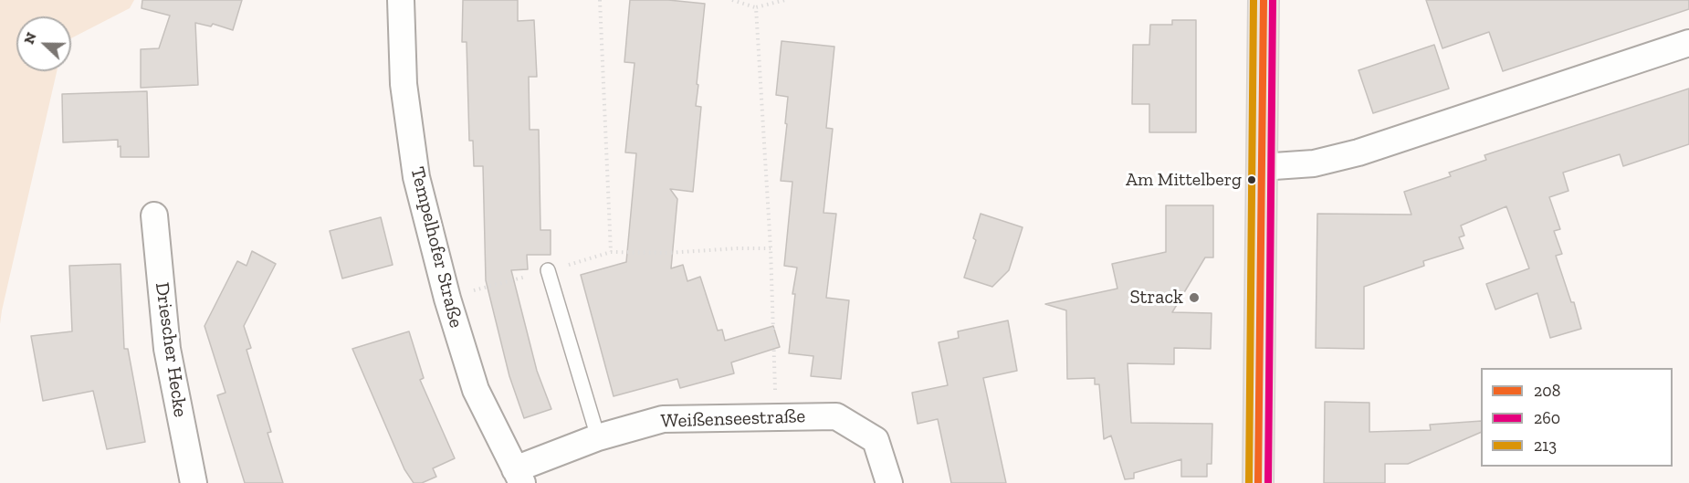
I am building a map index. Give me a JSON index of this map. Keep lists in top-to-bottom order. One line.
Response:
{"streets":{"street":["Tempelhofer Straße","Driescher Hecke","Weißenseestraße"]},"crossings":[["Tempelhofer Straße","Weißenseestraße"]],"places":["Am Mittelberg","Strack"],"lines":["transit line 208","transit line 260","transit line 213"],"legend":["208","260","213"],"north":"left"}
